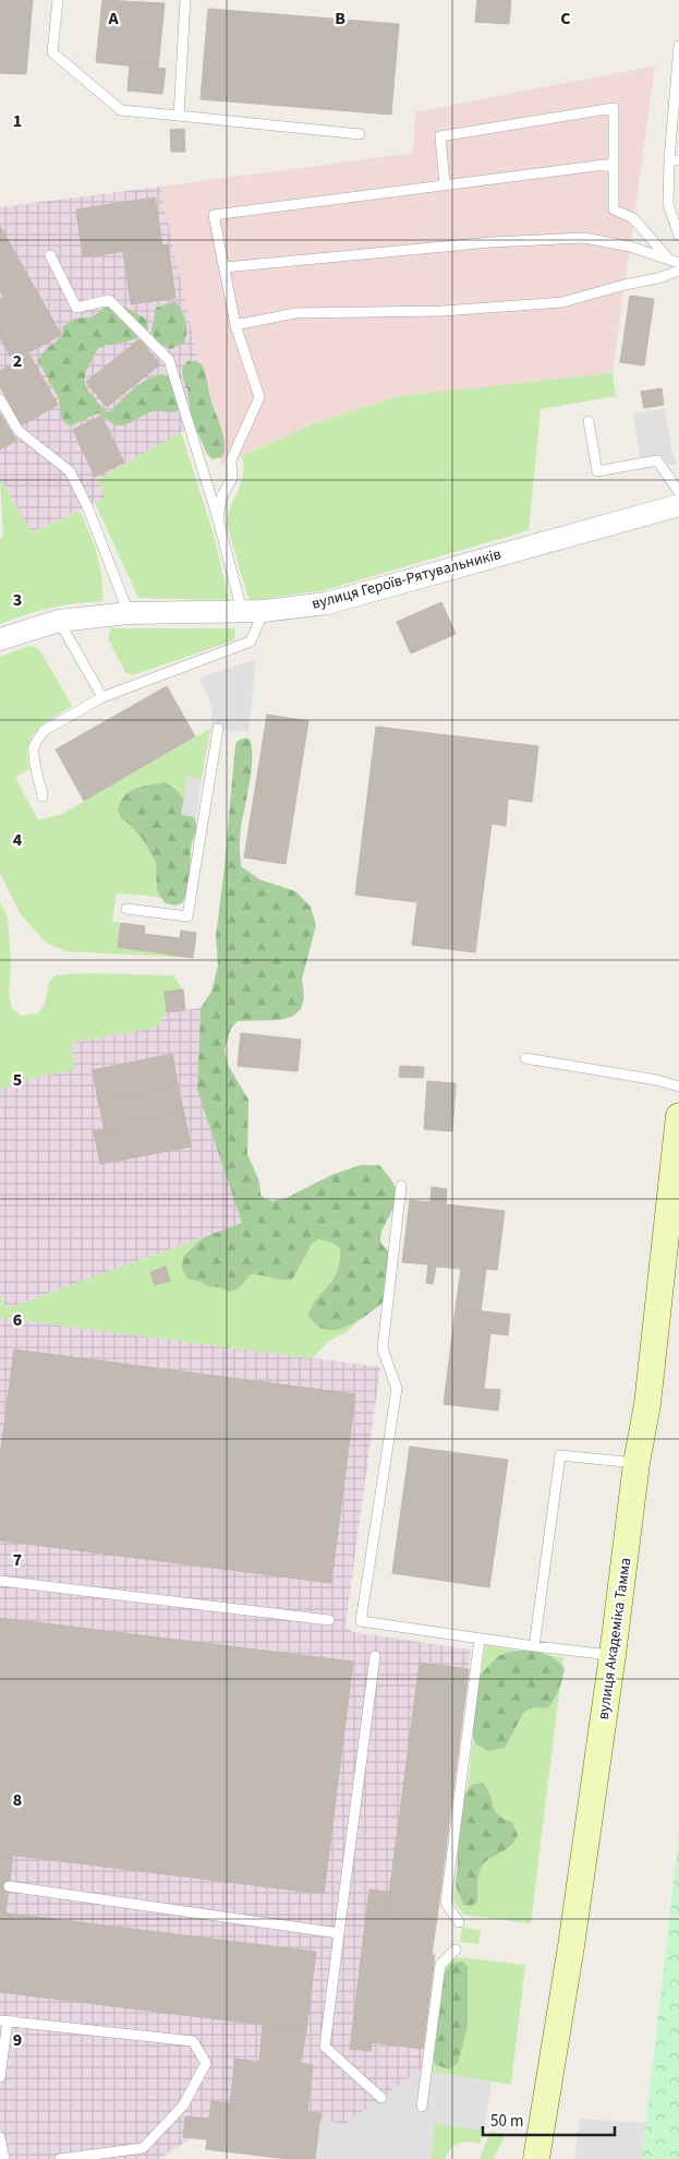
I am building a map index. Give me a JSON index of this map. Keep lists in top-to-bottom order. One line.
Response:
{"streets":{"main road":["вулиця Академіка Тамма"],"street":["вулиця Героїв-Рятувальників"]},"scale_bar":"50 m","grid":{"columns":["A","B","C"],"rows":["1","2","3","4","5","6","7","8","9"]}}
